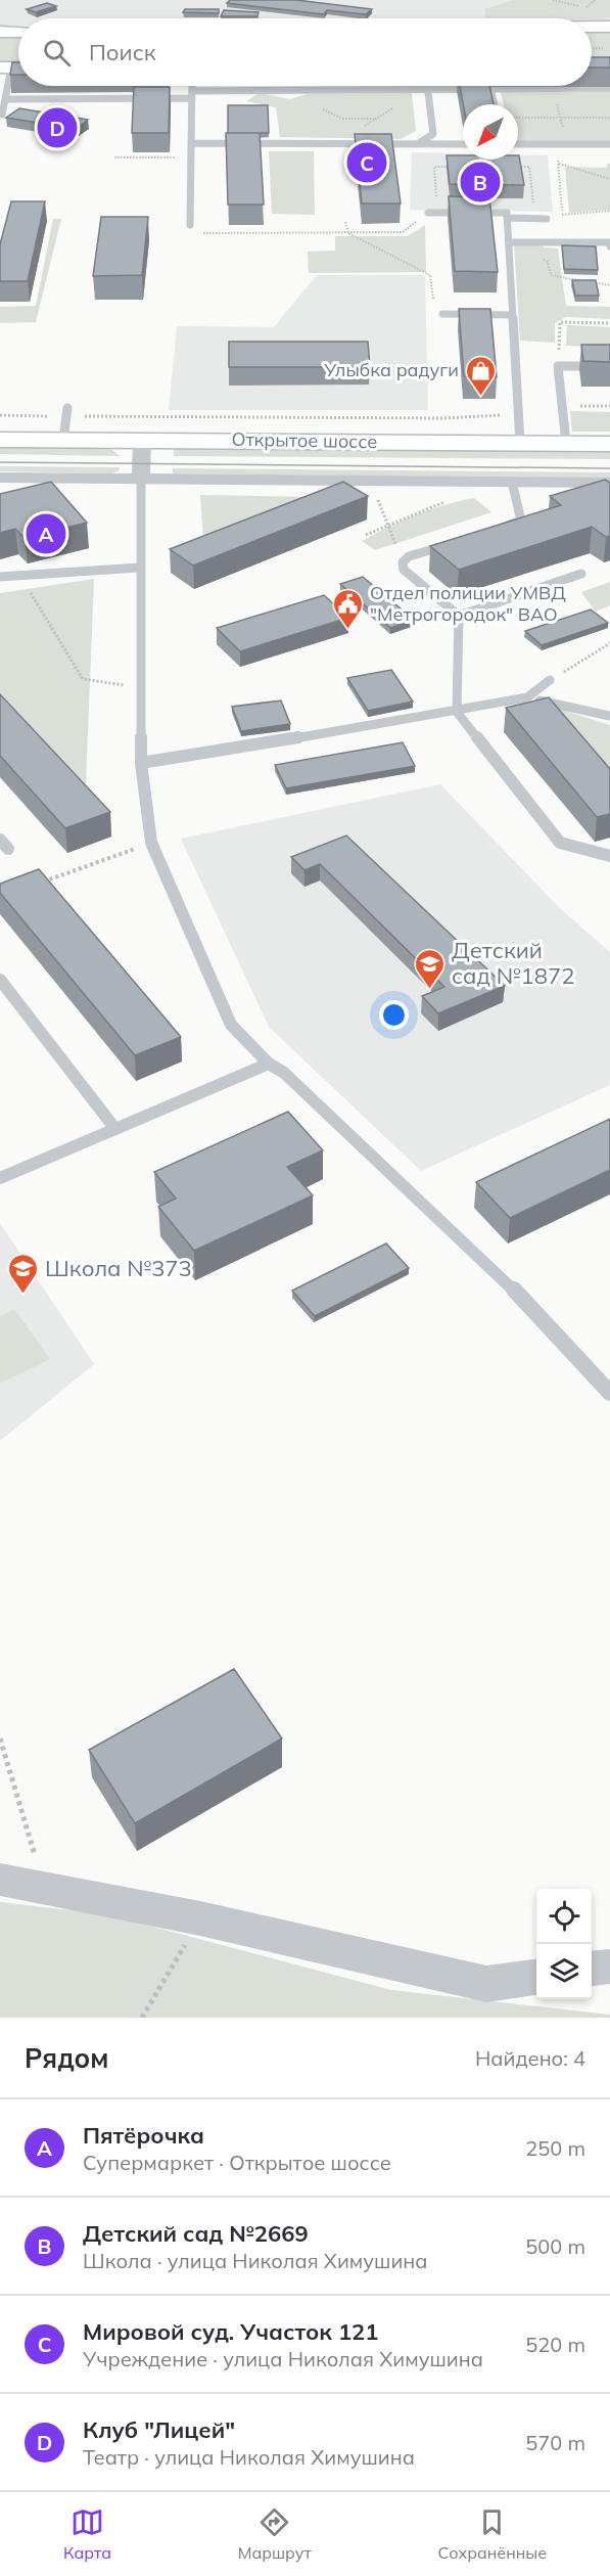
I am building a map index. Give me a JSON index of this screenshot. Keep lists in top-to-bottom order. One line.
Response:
{"streets":{"street":["Открытое шоссе"]},"places":{"shop":["Улыбка радуги"],"public building":["Отдел полиции УМВД \"Метрогородок\" ВАО"],"school or university":["Детский сад №1872","Школа №373"]},"north":"bottom left","page":{"search":"Поиск","pins":["D","C","B","A"],"heading":["Рядом","Найдено: 4"],"list":[{"mark":"A","name":"Пятёрочка","note":"Супермаркет · Открытое шоссе","value":"250 m"},{"mark":"B","name":"Детский сад №2669","note":"Школа · улица Николая Химушина","value":"500 m"},{"mark":"C","name":"Мировой суд. Участок 121","note":"Учреждение · улица Николая Химушина","value":"520 m"},{"mark":"D","name":"Клуб \"Лицей\"","note":"Театр · улица Николая Химушина","value":"570 m"}],"nav":["Карта","Маршрут","Сохранённые"]}}
